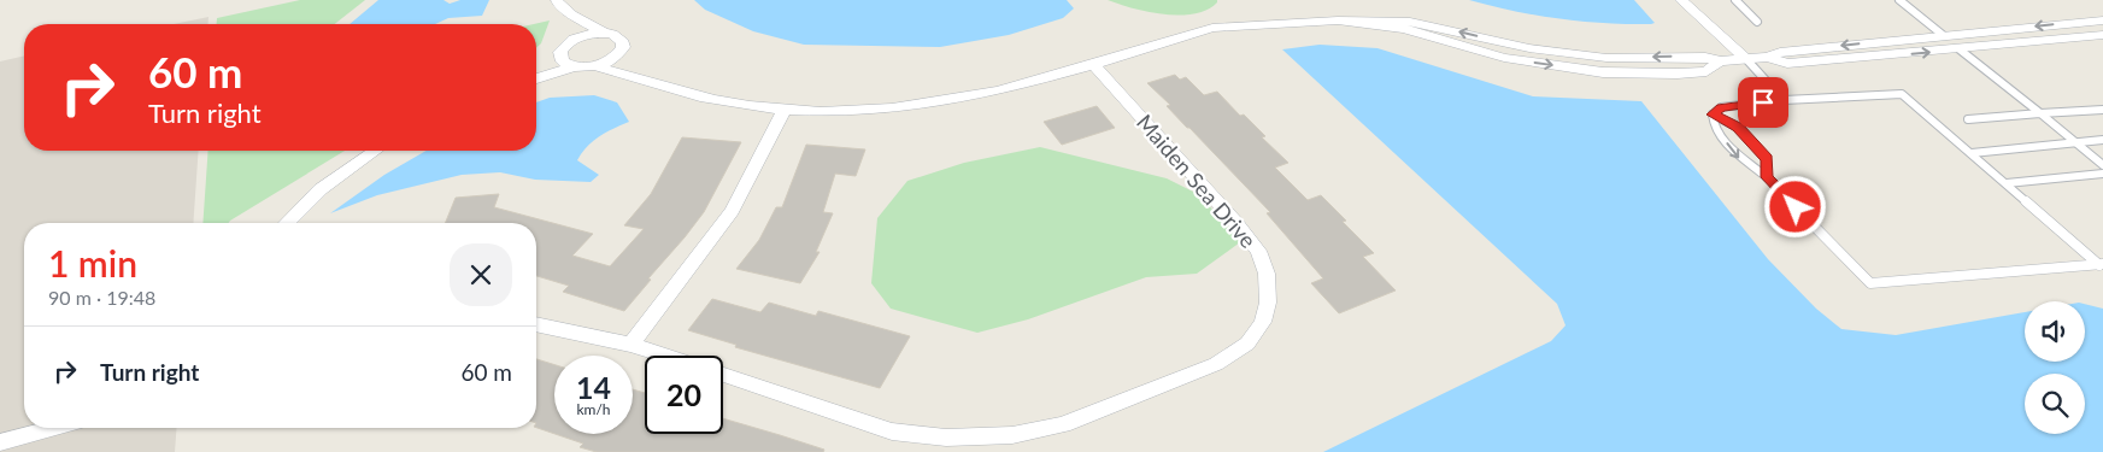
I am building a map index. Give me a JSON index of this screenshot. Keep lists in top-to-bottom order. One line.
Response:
{"streets":{"street":["Maiden Sea Drive"]},"page":{"turn":["60 m","Turn right"],"heading":["1 min","90 m · 19:48"],"list":[{"name":"Turn right","value":"60 m"}],"speed":"14 km/h","limit":"20"}}
